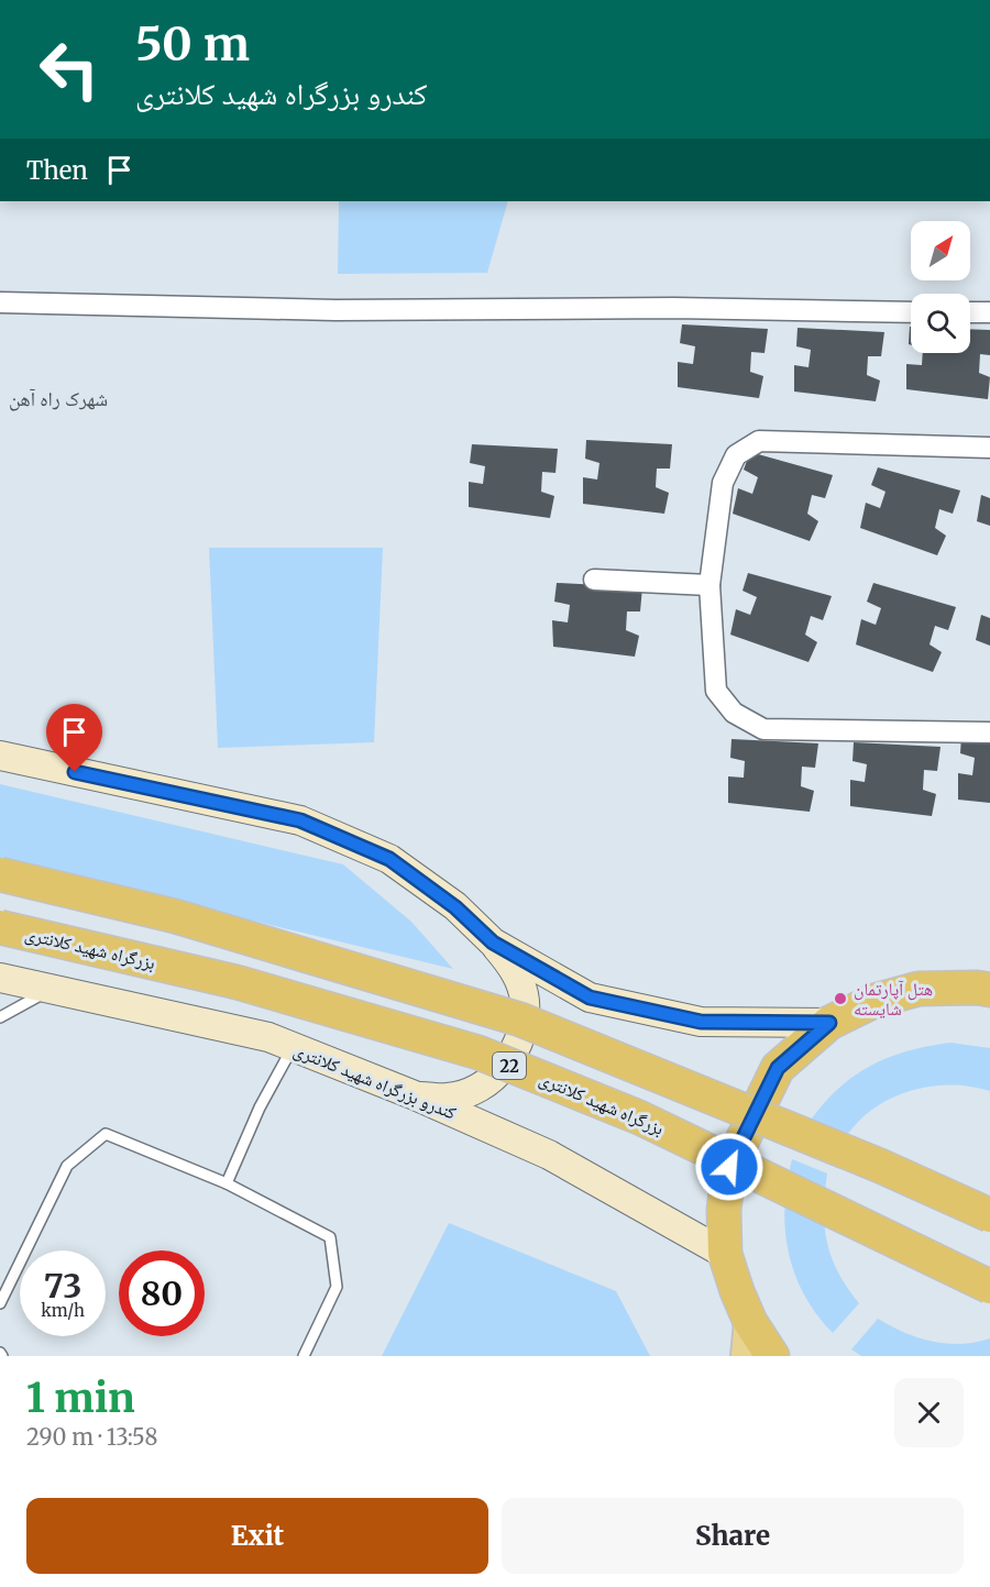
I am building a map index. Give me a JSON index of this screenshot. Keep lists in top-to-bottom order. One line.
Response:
{"streets":{"highway":["بزرگراه شهید کلانتری","22"],"main road":["کندرو بزرگراه شهید کلانتری"]},"districts":["شهرک راه آهن"],"places":["هتل آپارتمان شایسته"],"north":"top right","page":{"turn":["50 m","کندرو بزرگراه شهید کلانتری"],"then":"Then","speed":"73 km/h","limit":"80","heading":["1 min","290 m · 13:58"],"buttons":["Exit","Share"]}}
